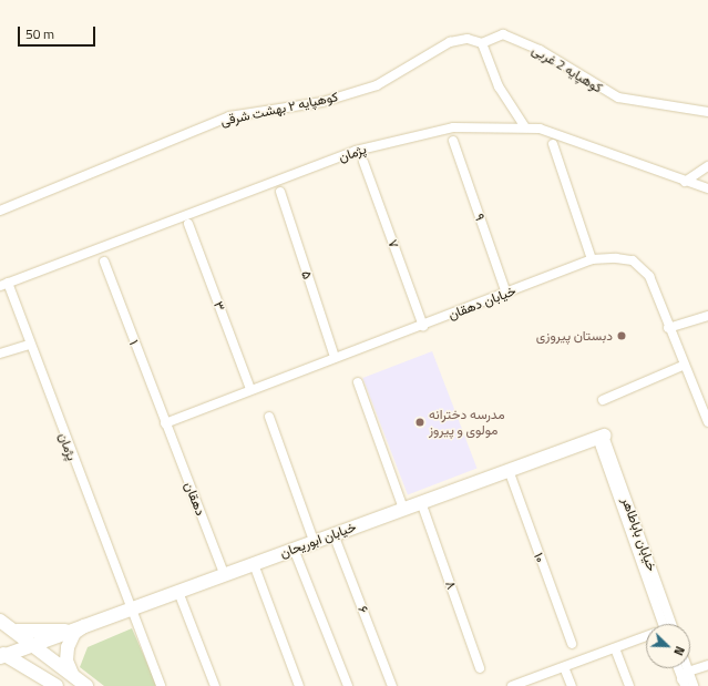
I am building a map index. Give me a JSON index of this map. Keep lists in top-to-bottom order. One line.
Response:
{"streets":{"main road":["خیابان ابوریحان"],"street":["کوهپایه 2 غربی","کوهپایه ۲ بهشت شرقی","پژمان","۹","۷","۵","خیابان دهقان","۳","۱","دهقان","خیابان باباطاهر","۱۰","۸","۶"]},"crossings":[["کوهپایه 2 غربی","کوهپایه ۲ بهشت شرقی"],["پژمان","خیابان ابوریحان"],["۹","خیابان دهقان"],["۷","خیابان دهقان"],["۵","خیابان دهقان"],["خیابان دهقان","۳"],["خیابان دهقان","۱"],["خیابان دهقان","دهقان"],["۱","دهقان"],["دهقان","خیابان ابوریحان"],["خیابان باباطاهر","خیابان ابوریحان"],["خیابان ابوریحان","۱۰"],["خیابان ابوریحان","۸"],["خیابان ابوریحان","۶"]],"places":["دبستان پیروزی","مدرسه دخترانه مولوی و پیروز"],"scale_bar":"50 m","north":"bottom right"}
